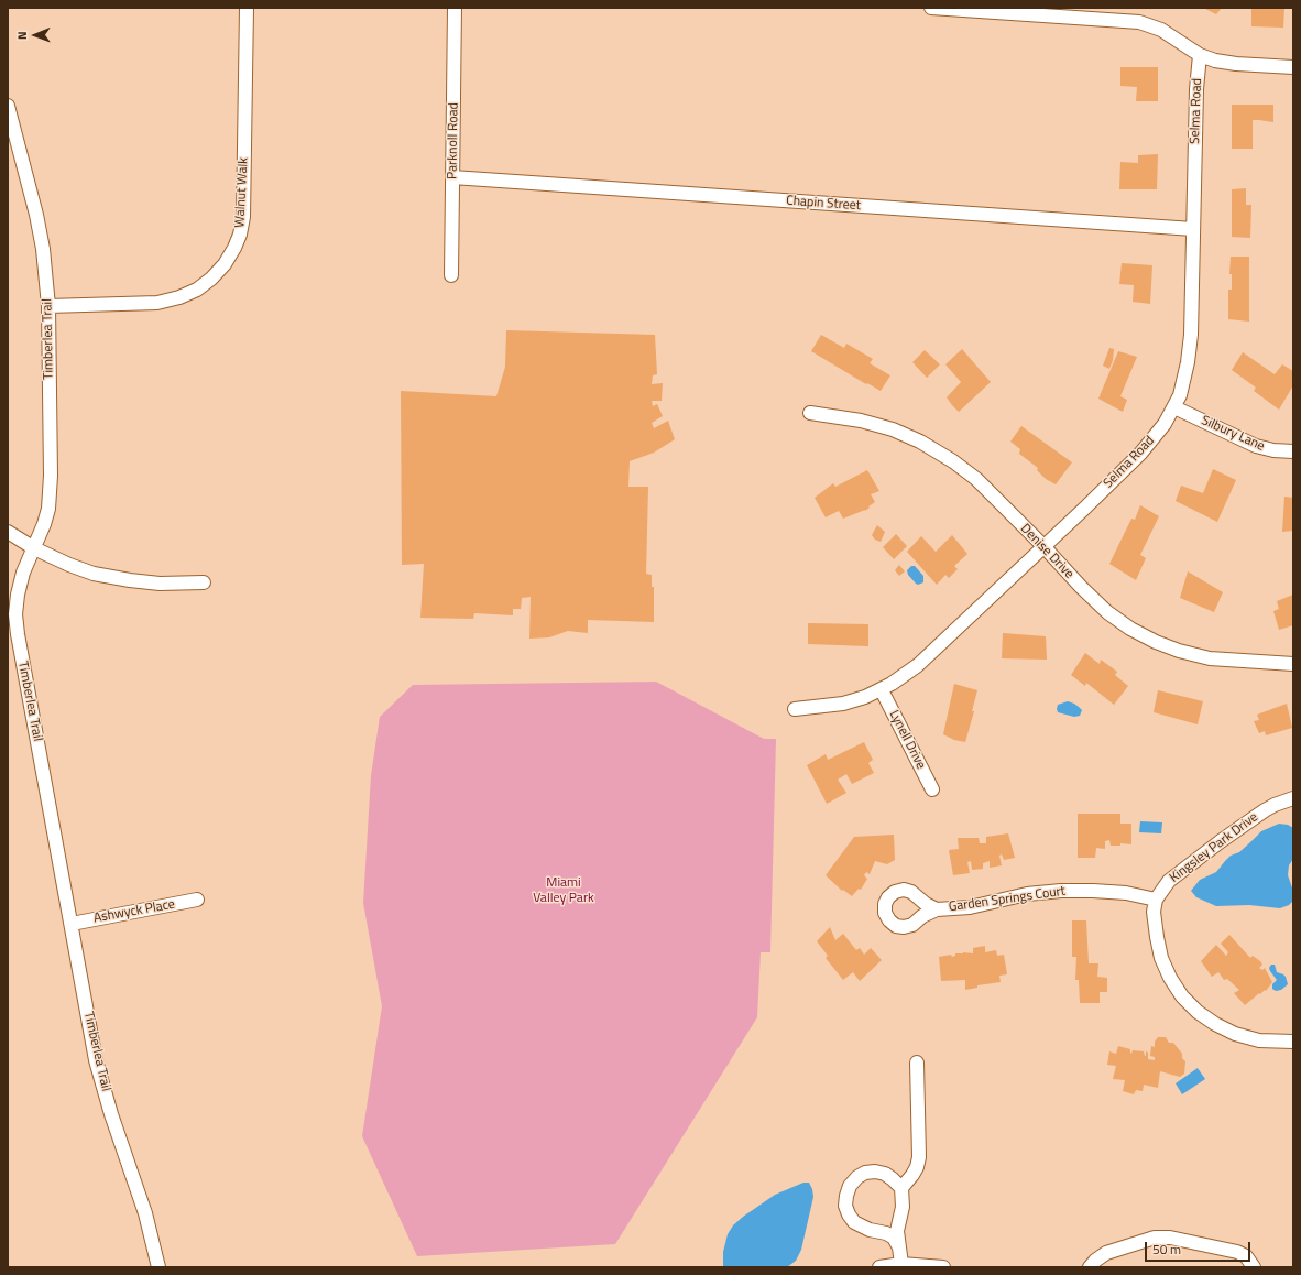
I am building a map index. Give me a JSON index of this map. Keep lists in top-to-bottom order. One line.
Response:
{"streets":{"street":["Selma Road","Parknoll Road","Walnut Walk","Chapin Street","Timberlea Trail","Silbury Lane","Denise Drive","Lynell Drive","Kingsley Park Drive","Garden Springs Court","Ashwyck Place"]},"crossings":[["Selma Road","Chapin Street"],["Selma Road","Silbury Lane"],["Selma Road","Denise Drive"],["Selma Road","Lynell Drive"],["Parknoll Road","Chapin Street"],["Walnut Walk","Timberlea Trail"],["Timberlea Trail","Ashwyck Place"],["Kingsley Park Drive","Garden Springs Court"]],"parks":["Miami Valley Park"],"scale_bar":"50 m","north":"left"}
